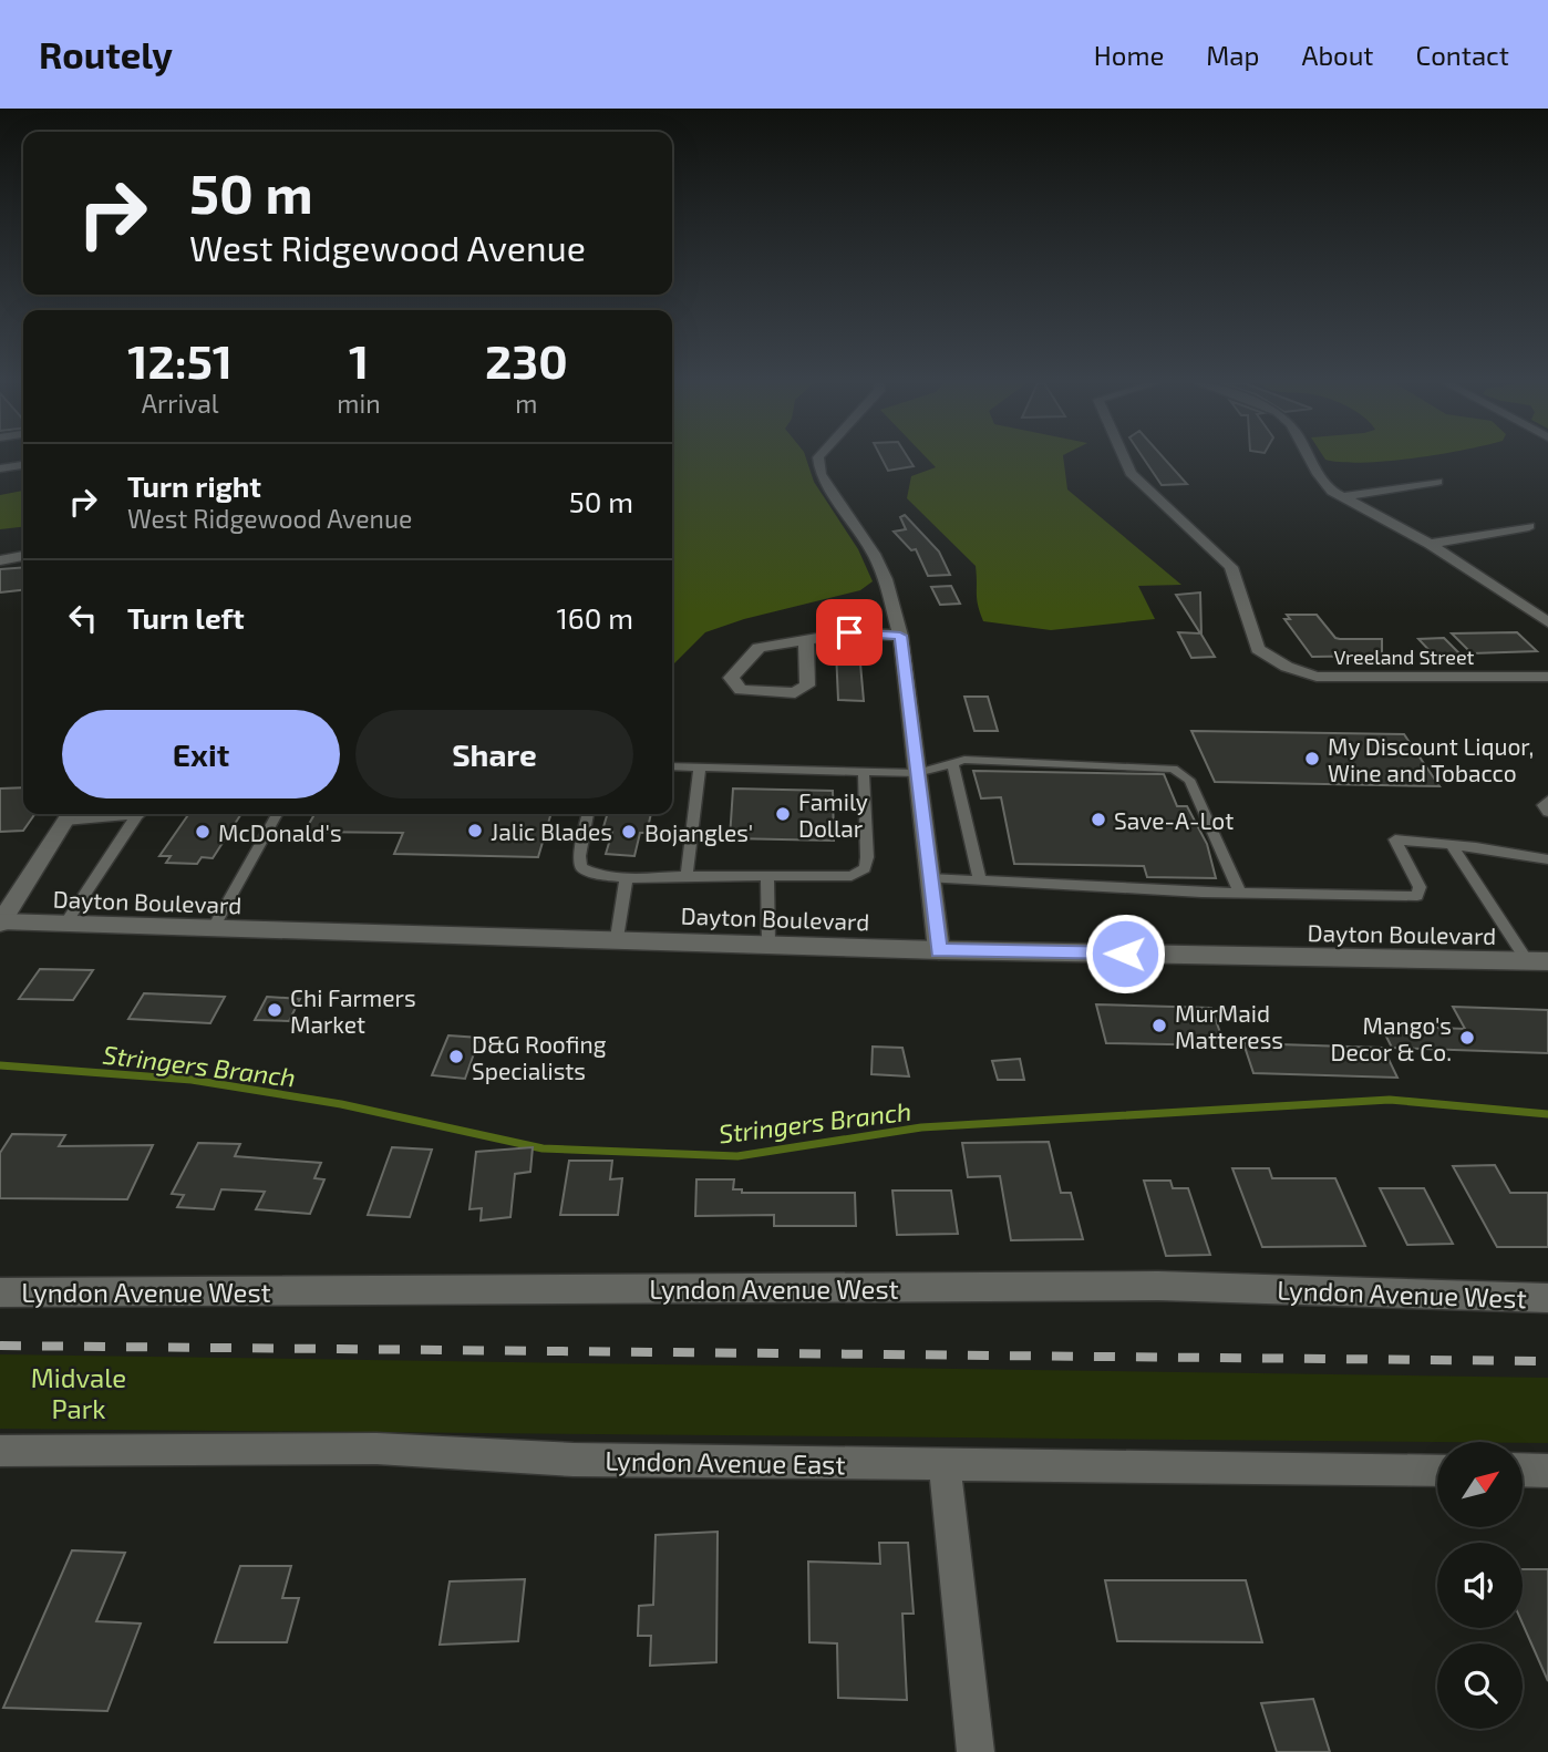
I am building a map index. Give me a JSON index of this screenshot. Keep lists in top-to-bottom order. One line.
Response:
{"streets":{"street":["Vreeland Street","Dayton Boulevard","Lyndon Avenue West","Lyndon Avenue East"]},"water":["Stringers Branch"],"parks":["Midvale Park"],"places":["My Discount Liquor, Wine and Tobacco","Family Dollar","Save-A-Lot","Jalic Blades","McDonald's","Bojangles'","Chi Farmers Market","MurMaid Matteress","Mango's Decor & Co.","D&G Roofing Specialists"],"north":"top right","page":{"header":"Routely","nav":["Home","Map","About","Contact"],"turn":["50 m","West Ridgewood Avenue"],"eta":["12:51","Arrival","1","min","230","m"],"list":[{"name":"Turn right","note":"West Ridgewood Avenue","value":"50 m"},{"name":"Turn left","value":"160 m"}],"buttons":["Exit","Share"]}}
